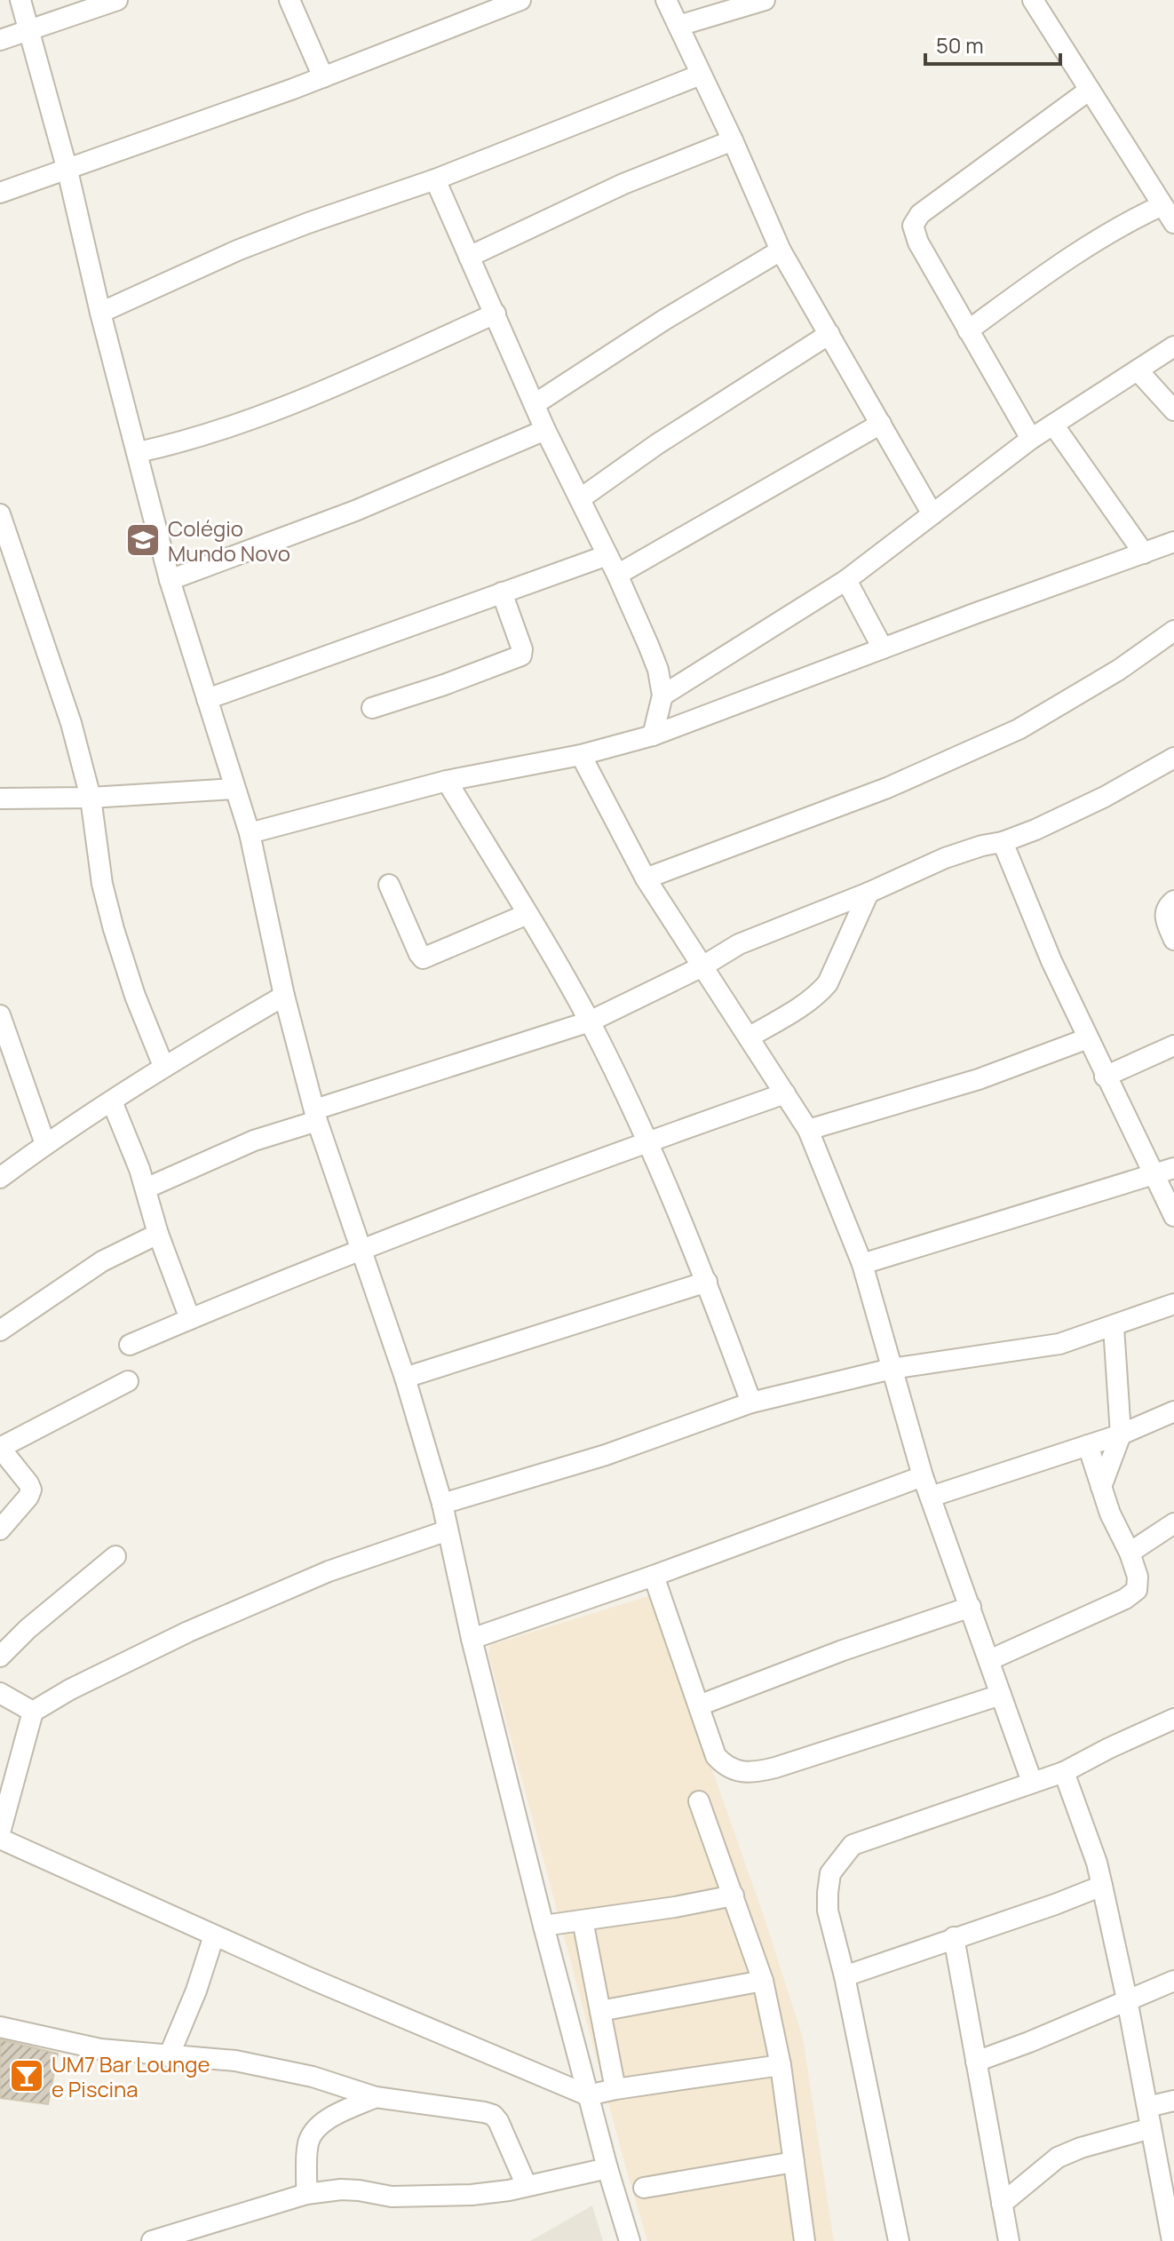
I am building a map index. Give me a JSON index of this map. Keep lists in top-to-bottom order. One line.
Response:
{"places":{"school or university":["Colégio Mundo Novo"],"bar":["UM7 Bar Lounge e Piscina"]},"scale_bar":"50 m"}
